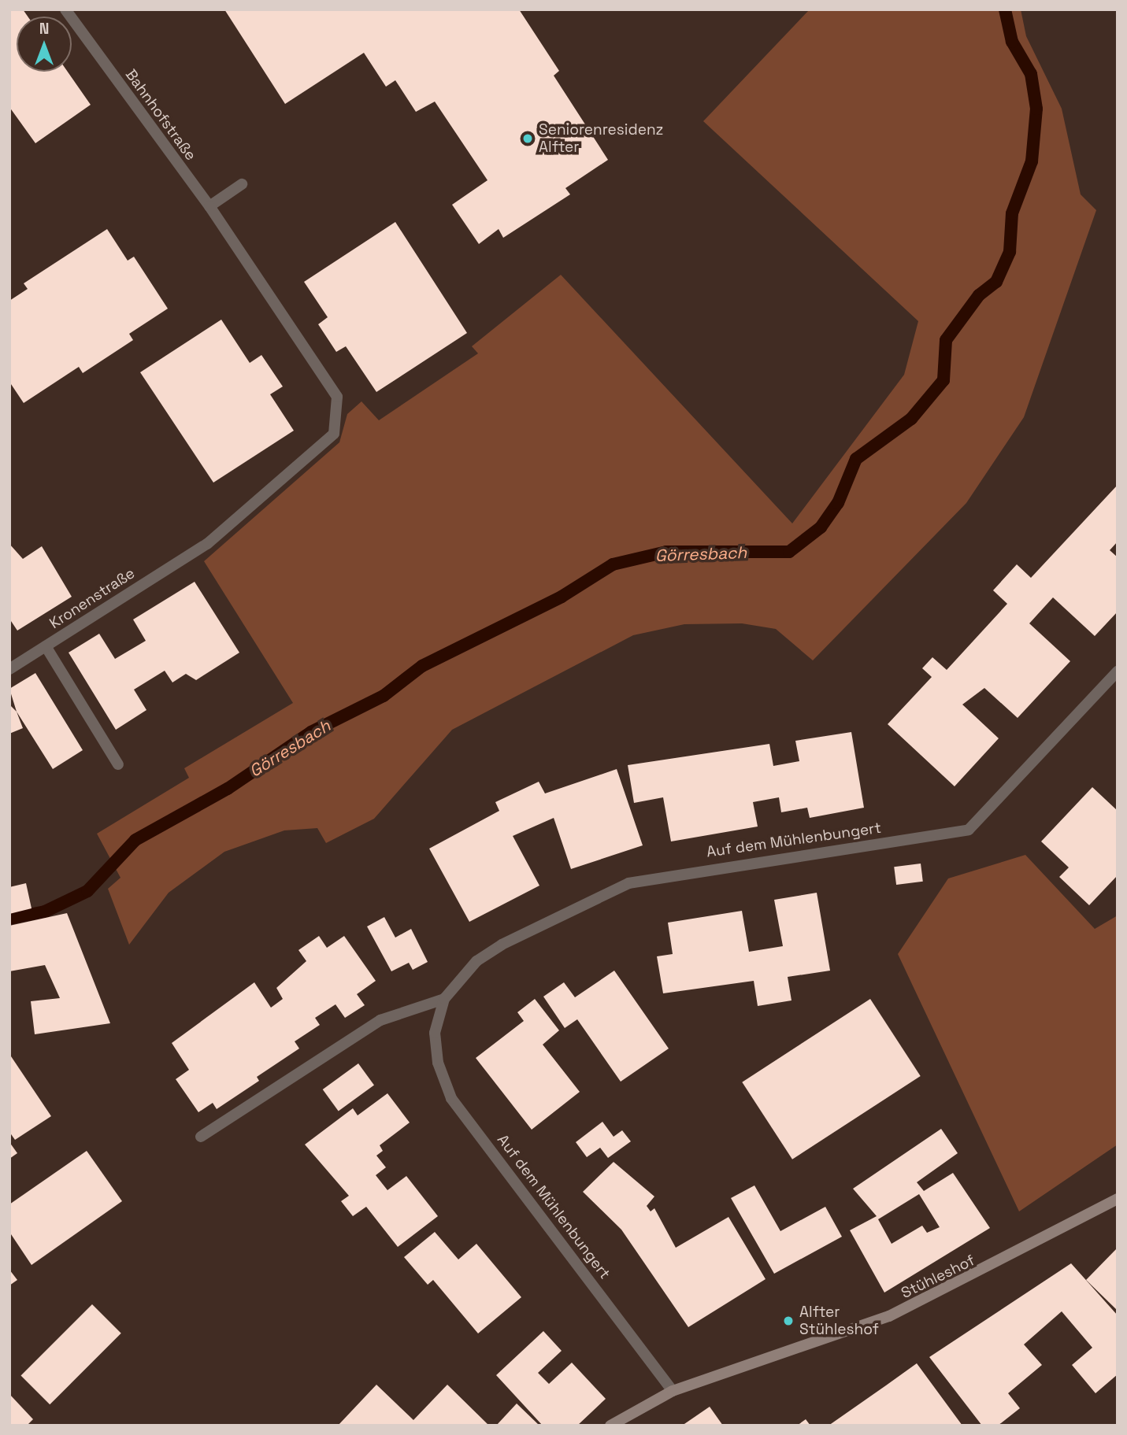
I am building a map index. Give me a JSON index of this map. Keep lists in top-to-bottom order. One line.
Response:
{"streets":{"street":["Bahnhofstraße","Kronenstraße","Auf dem Mühlenbungert","Stühleshof"]},"crossings":[["Bahnhofstraße","Kronenstraße"],["Auf dem Mühlenbungert","Stühleshof"]],"water":["Görresbach"],"places":["Seniorenresidenz Alfter","Alfter Stühleshof"],"north":"top"}
